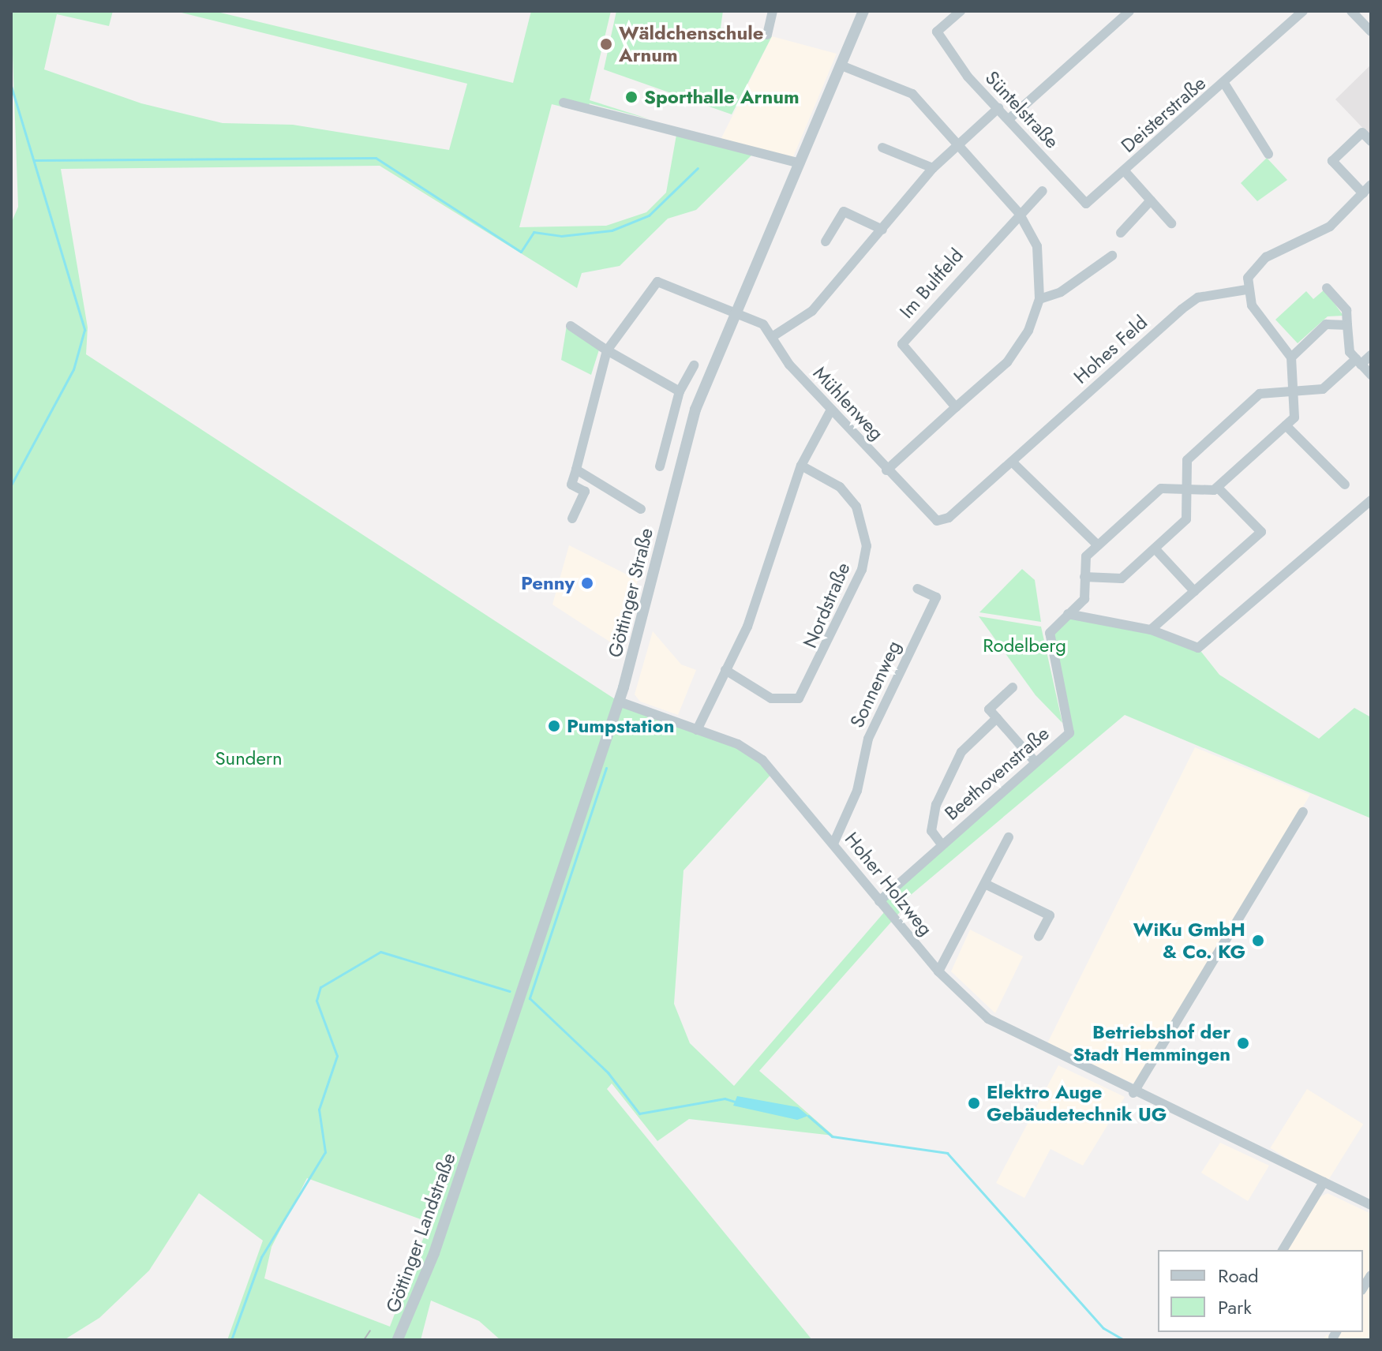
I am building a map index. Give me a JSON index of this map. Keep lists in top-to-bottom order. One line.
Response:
{"streets":{"street":["Süntelstraße","Deisterstraße","Im Bultfeld","Hohes Feld","Mühlenweg","Göttinger Straße","Nordstraße","Sonnenweg","Beethovenstraße","Hoher Holzweg","Göttinger Landstraße"]},"crossings":[["Süntelstraße","Deisterstraße"],["Hohes Feld","Mühlenweg"],["Mühlenweg","Göttinger Straße"],["Göttinger Straße","Hoher Holzweg"],["Göttinger Straße","Göttinger Landstraße"],["Sonnenweg","Hoher Holzweg"],["Beethovenstraße","Hoher Holzweg"]],"parks":["Rodelberg","Sundern"],"places":["Wäldchenschule Arnum","Sporthalle Arnum","Penny","Pumpstation","WiKu GmbH & Co. KG","Betriebshof der Stadt Hemmingen","Elektro Auge Gebäudetechnik UG"],"legend":["Road","Park"]}
